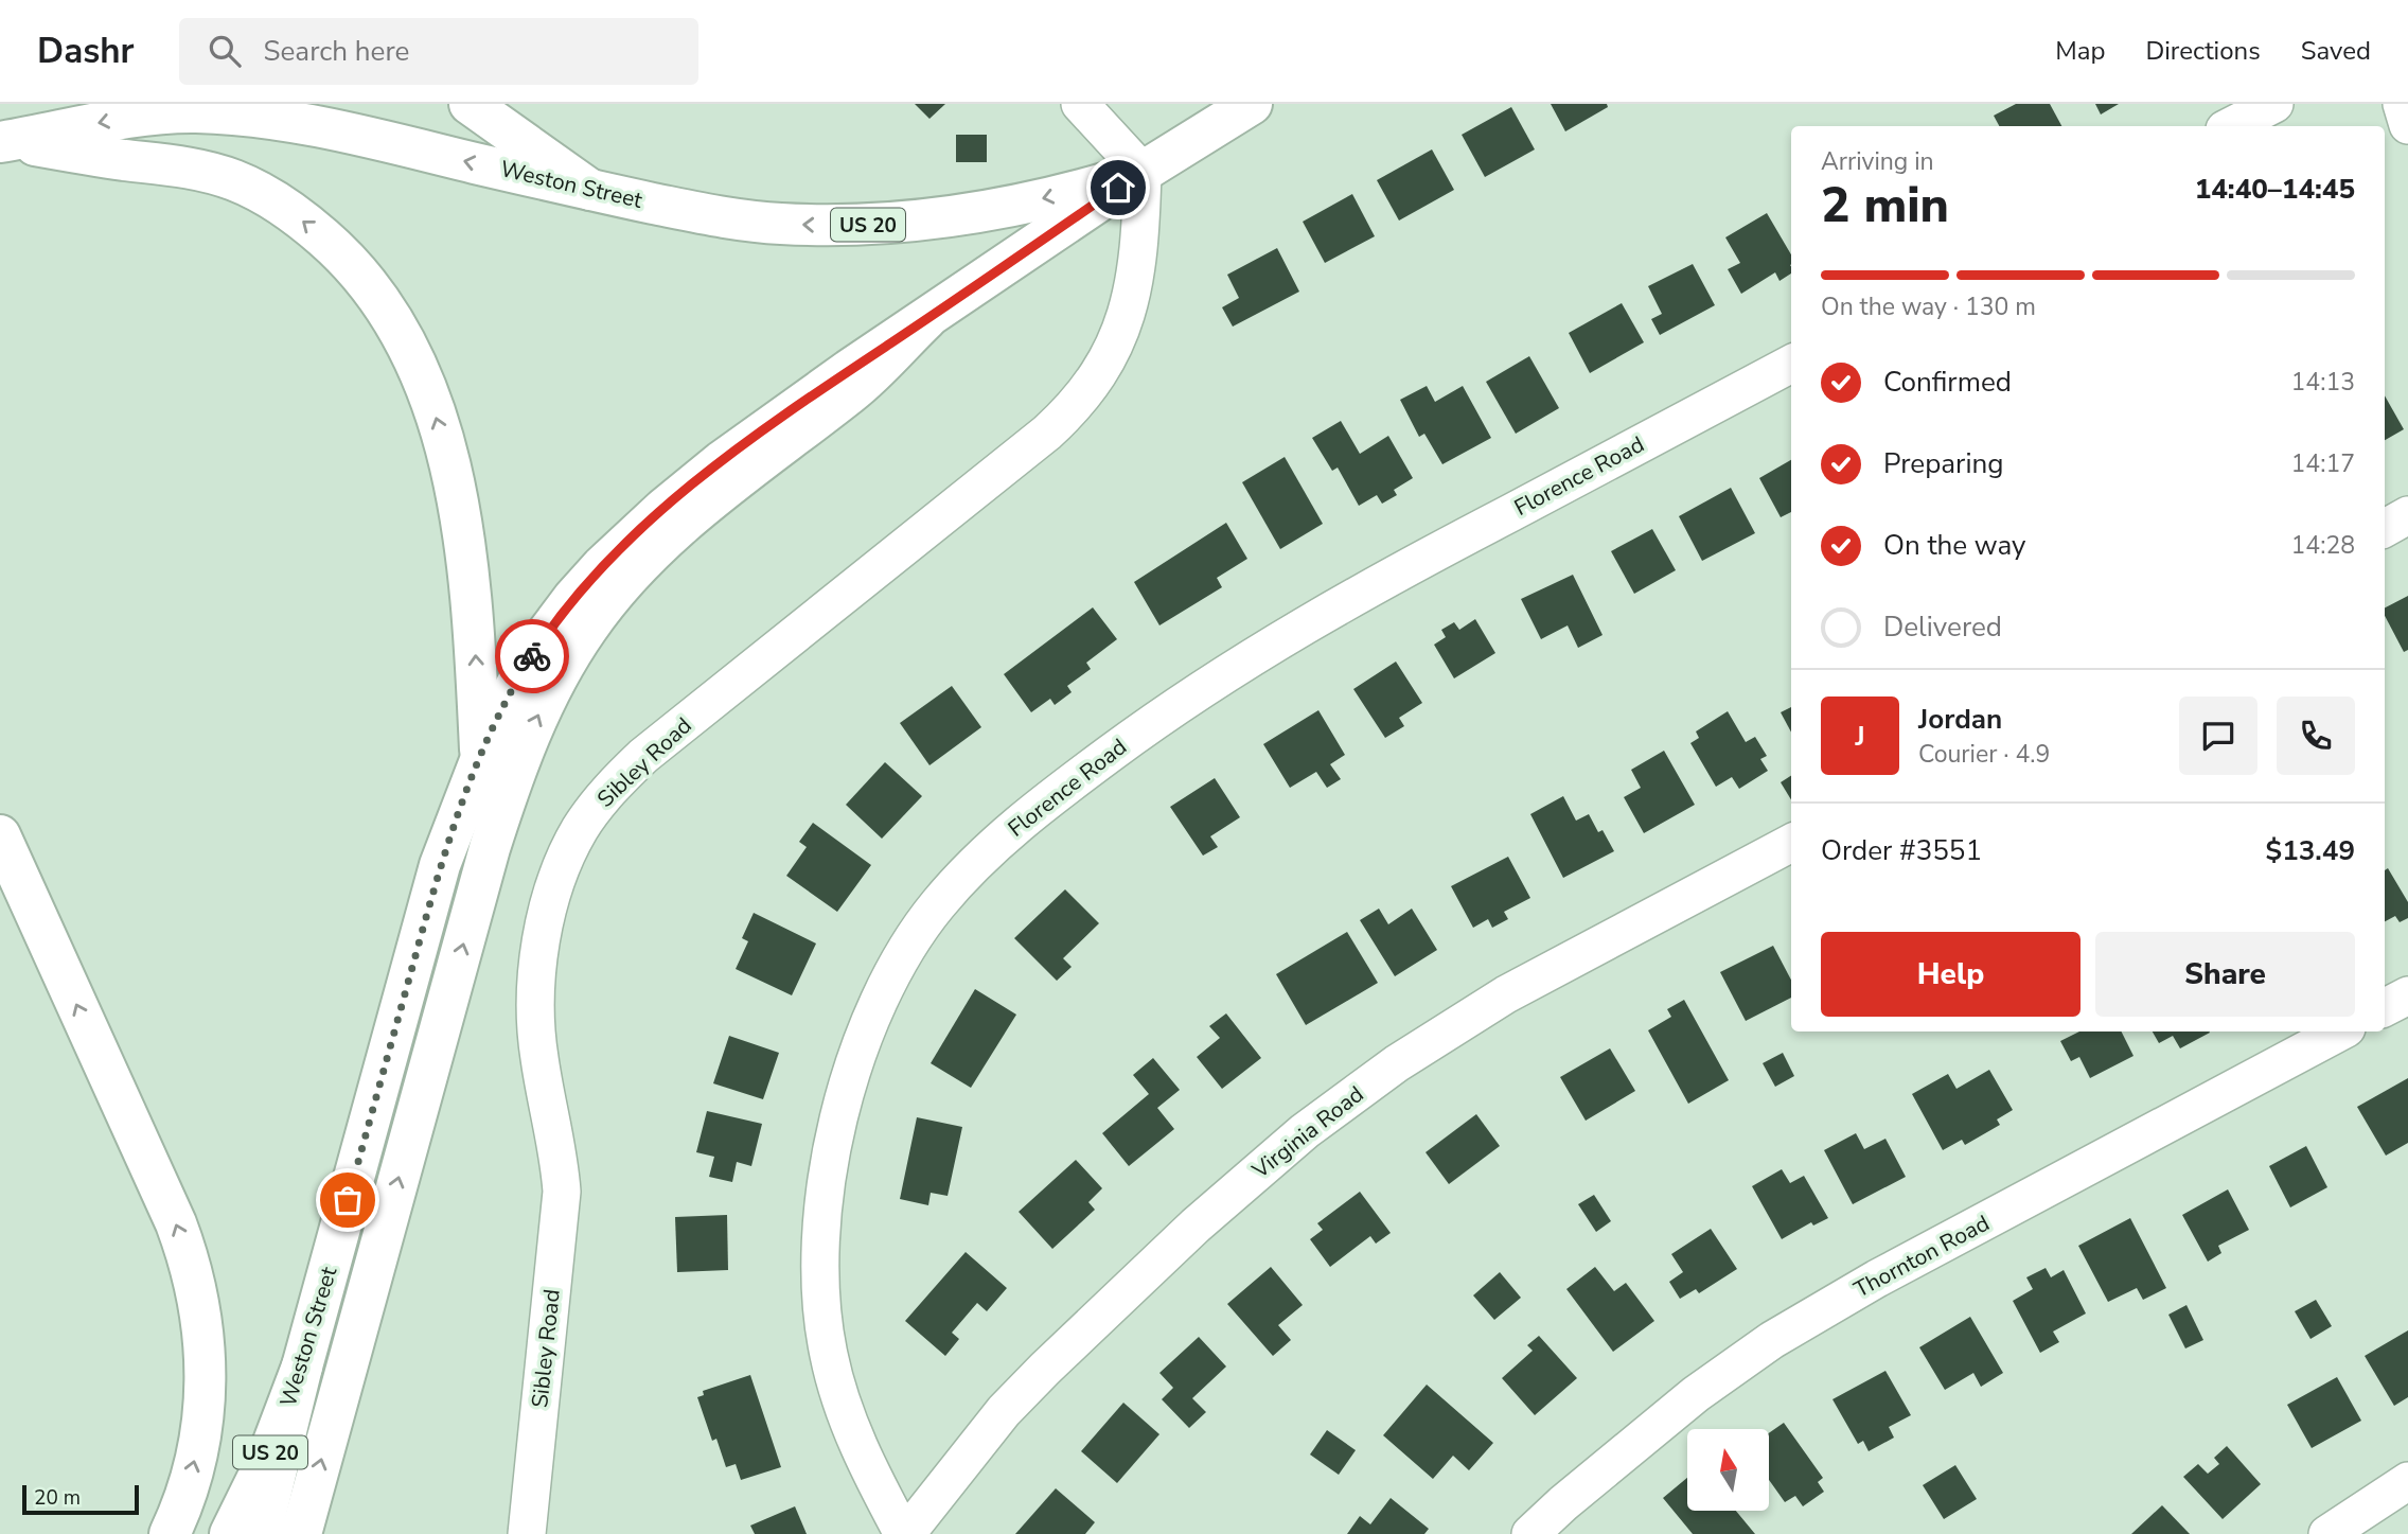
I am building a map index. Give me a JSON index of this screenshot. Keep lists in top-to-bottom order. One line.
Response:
{"streets":{"main road":["Weston Street","US 20"],"street":["Florence Road","Sibley Road","Virginia Road","Thornton Road"]},"crossings":[["Weston Street","Sibley Road"],["Florence Road","Virginia Road"]],"one_way":["Weston Street"],"scale_bar":"20 m","north":"top","page":{"header":"Dashr","search":"Search here","nav":["Map","Directions","Saved"],"heading":["2 min","Arriving in","14:40–14:45"],"panel":["Jordan","Courier · 4.9","Order #3551","$13.49"],"bar":"On the way · 130 m","list":[["Confirmed","14:13"],["Preparing","14:17"],["On the way","14:28"],"Delivered"],"round":"J","buttons":["Help","Share"],"scale":"20 m"}}
